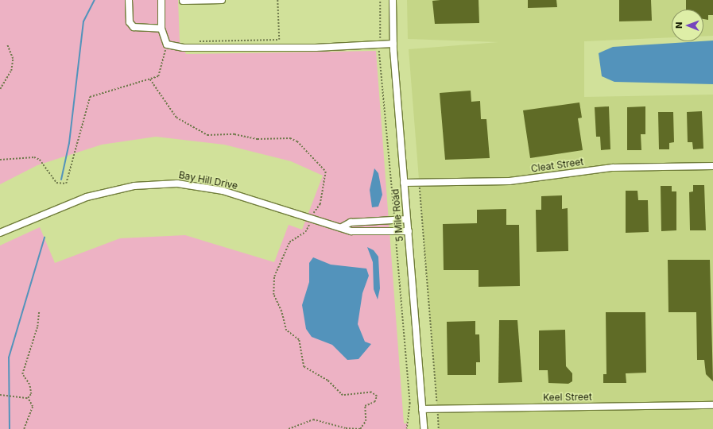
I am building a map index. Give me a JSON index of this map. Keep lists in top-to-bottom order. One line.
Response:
{"streets":{"street":["Cleat Street","Bay Hill Drive","5 Mile Road","Keel Street"]},"crossings":[["Cleat Street","5 Mile Road"],["Bay Hill Drive","5 Mile Road"],["5 Mile Road","Keel Street"]],"north":"left"}
